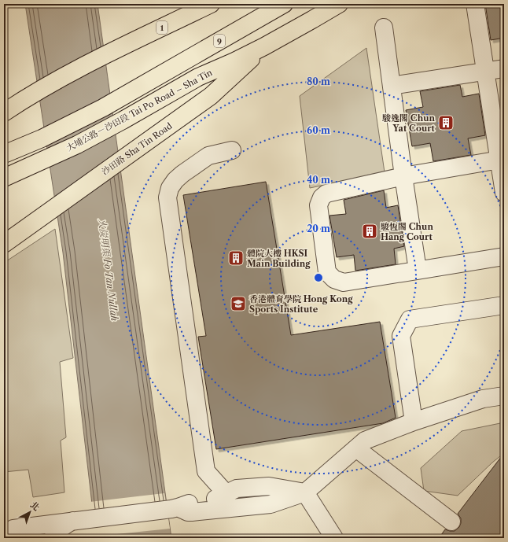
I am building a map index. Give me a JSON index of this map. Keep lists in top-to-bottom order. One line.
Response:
{"streets":{"highway":["1","9","大埔公路－沙田段 Tai Po Road – Sha Tin","沙田路 Sha Tin Road"]},"crossings":[["大埔公路－沙田段 Tai Po Road – Sha Tin","沙田路 Sha Tin Road"]],"water":["火炭明渠 Fo Tan Nullah"],"places":{"building":["駿逸閣 Chun Yat Court","駿恆閣 Chun Hang Court","體院大樓 HKSI Main Building"],"school or university":["香港體育學院 Hong Kong Sports Institute"]},"north":"top right","rings":["80 m","60 m","40 m","20 m"]}
